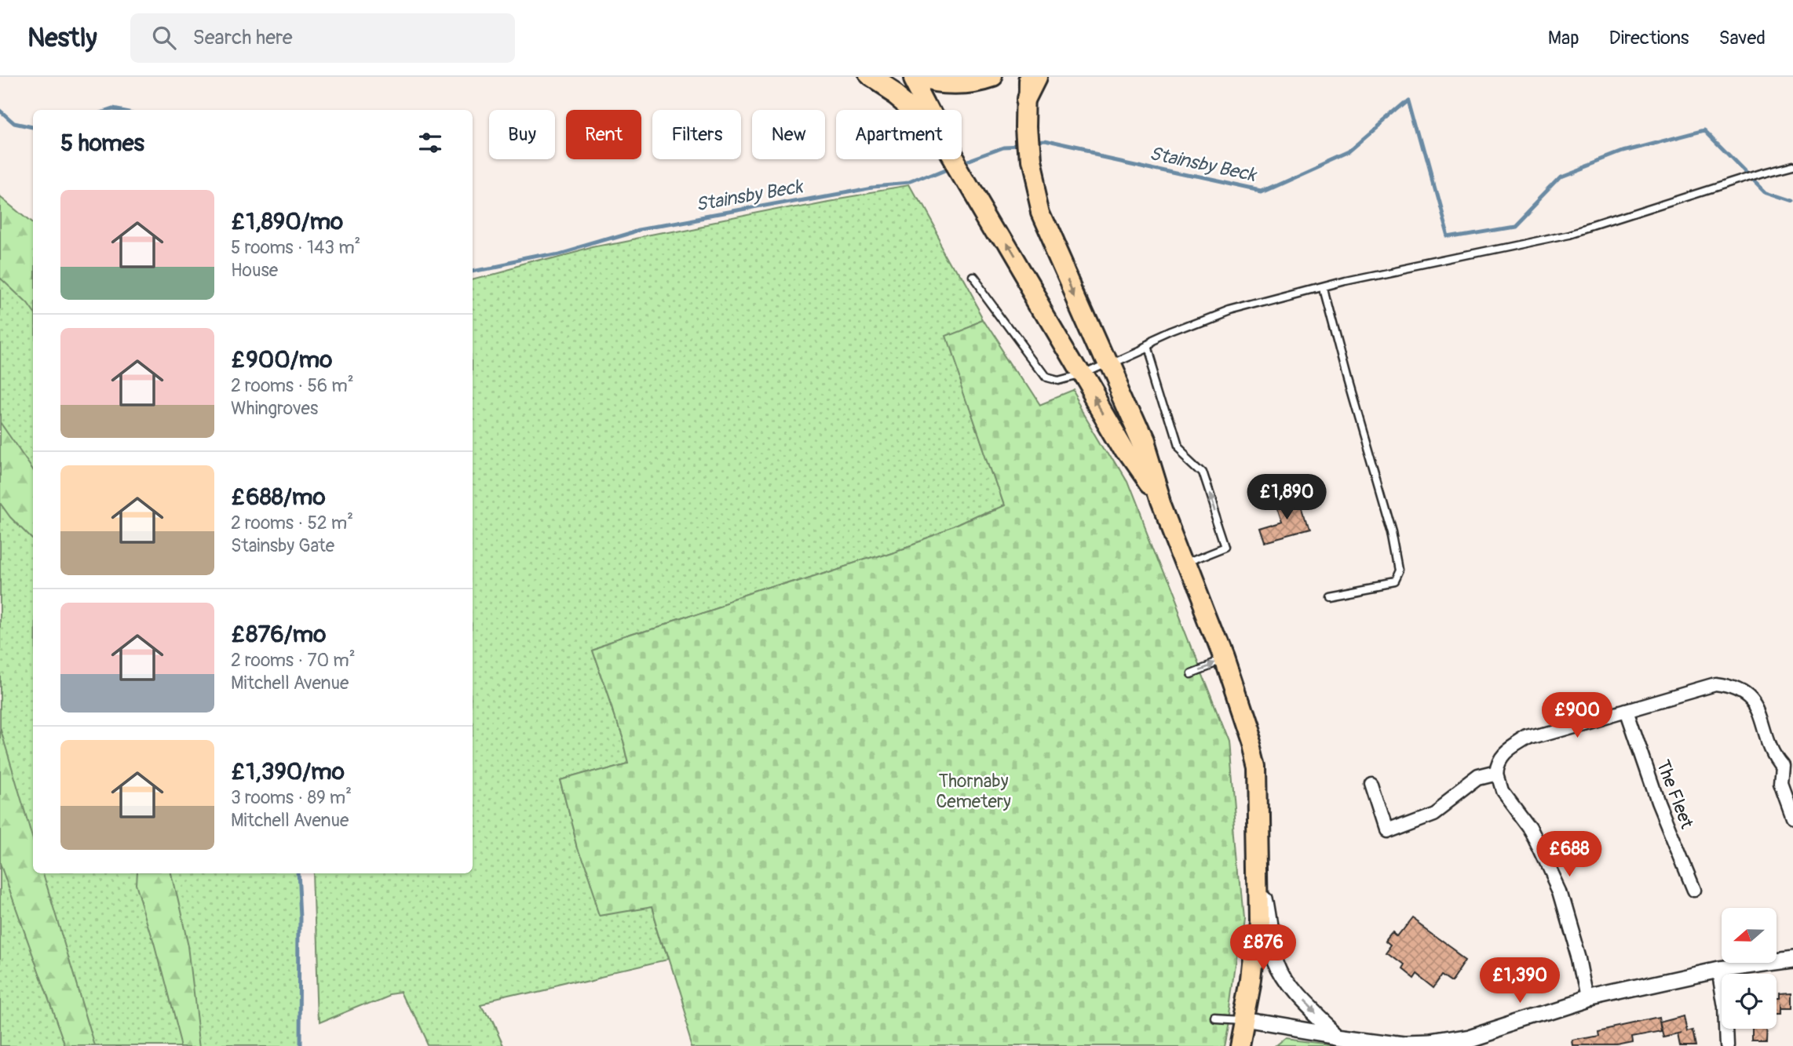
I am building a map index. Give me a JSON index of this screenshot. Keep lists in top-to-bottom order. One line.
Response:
{"streets":{"street":["The Fleet"]},"water":["Stainsby Beck"],"parks":["Thornaby Cemetery"],"north":"left","page":{"header":"Nestly","search":"Search here","nav":["Map","Directions","Saved"],"chip":["Buy","Rent","Filters","New","Apartment"],"heading":"5 homes","list":[{"name":"£1,890/mo","note":"5 rooms · 143 m² · House"},{"name":"£900/mo","note":"2 rooms · 56 m² · Whingroves"},{"name":"£688/mo","note":"2 rooms · 52 m² · Stainsby Gate"},{"name":"£876/mo","note":"2 rooms · 70 m² · Mitchell Avenue"},{"name":"£1,390/mo","note":"3 rooms · 89 m² · Mitchell Avenue"}],"price":["£1,890","£900","£688","£876","£1,390"]}}
